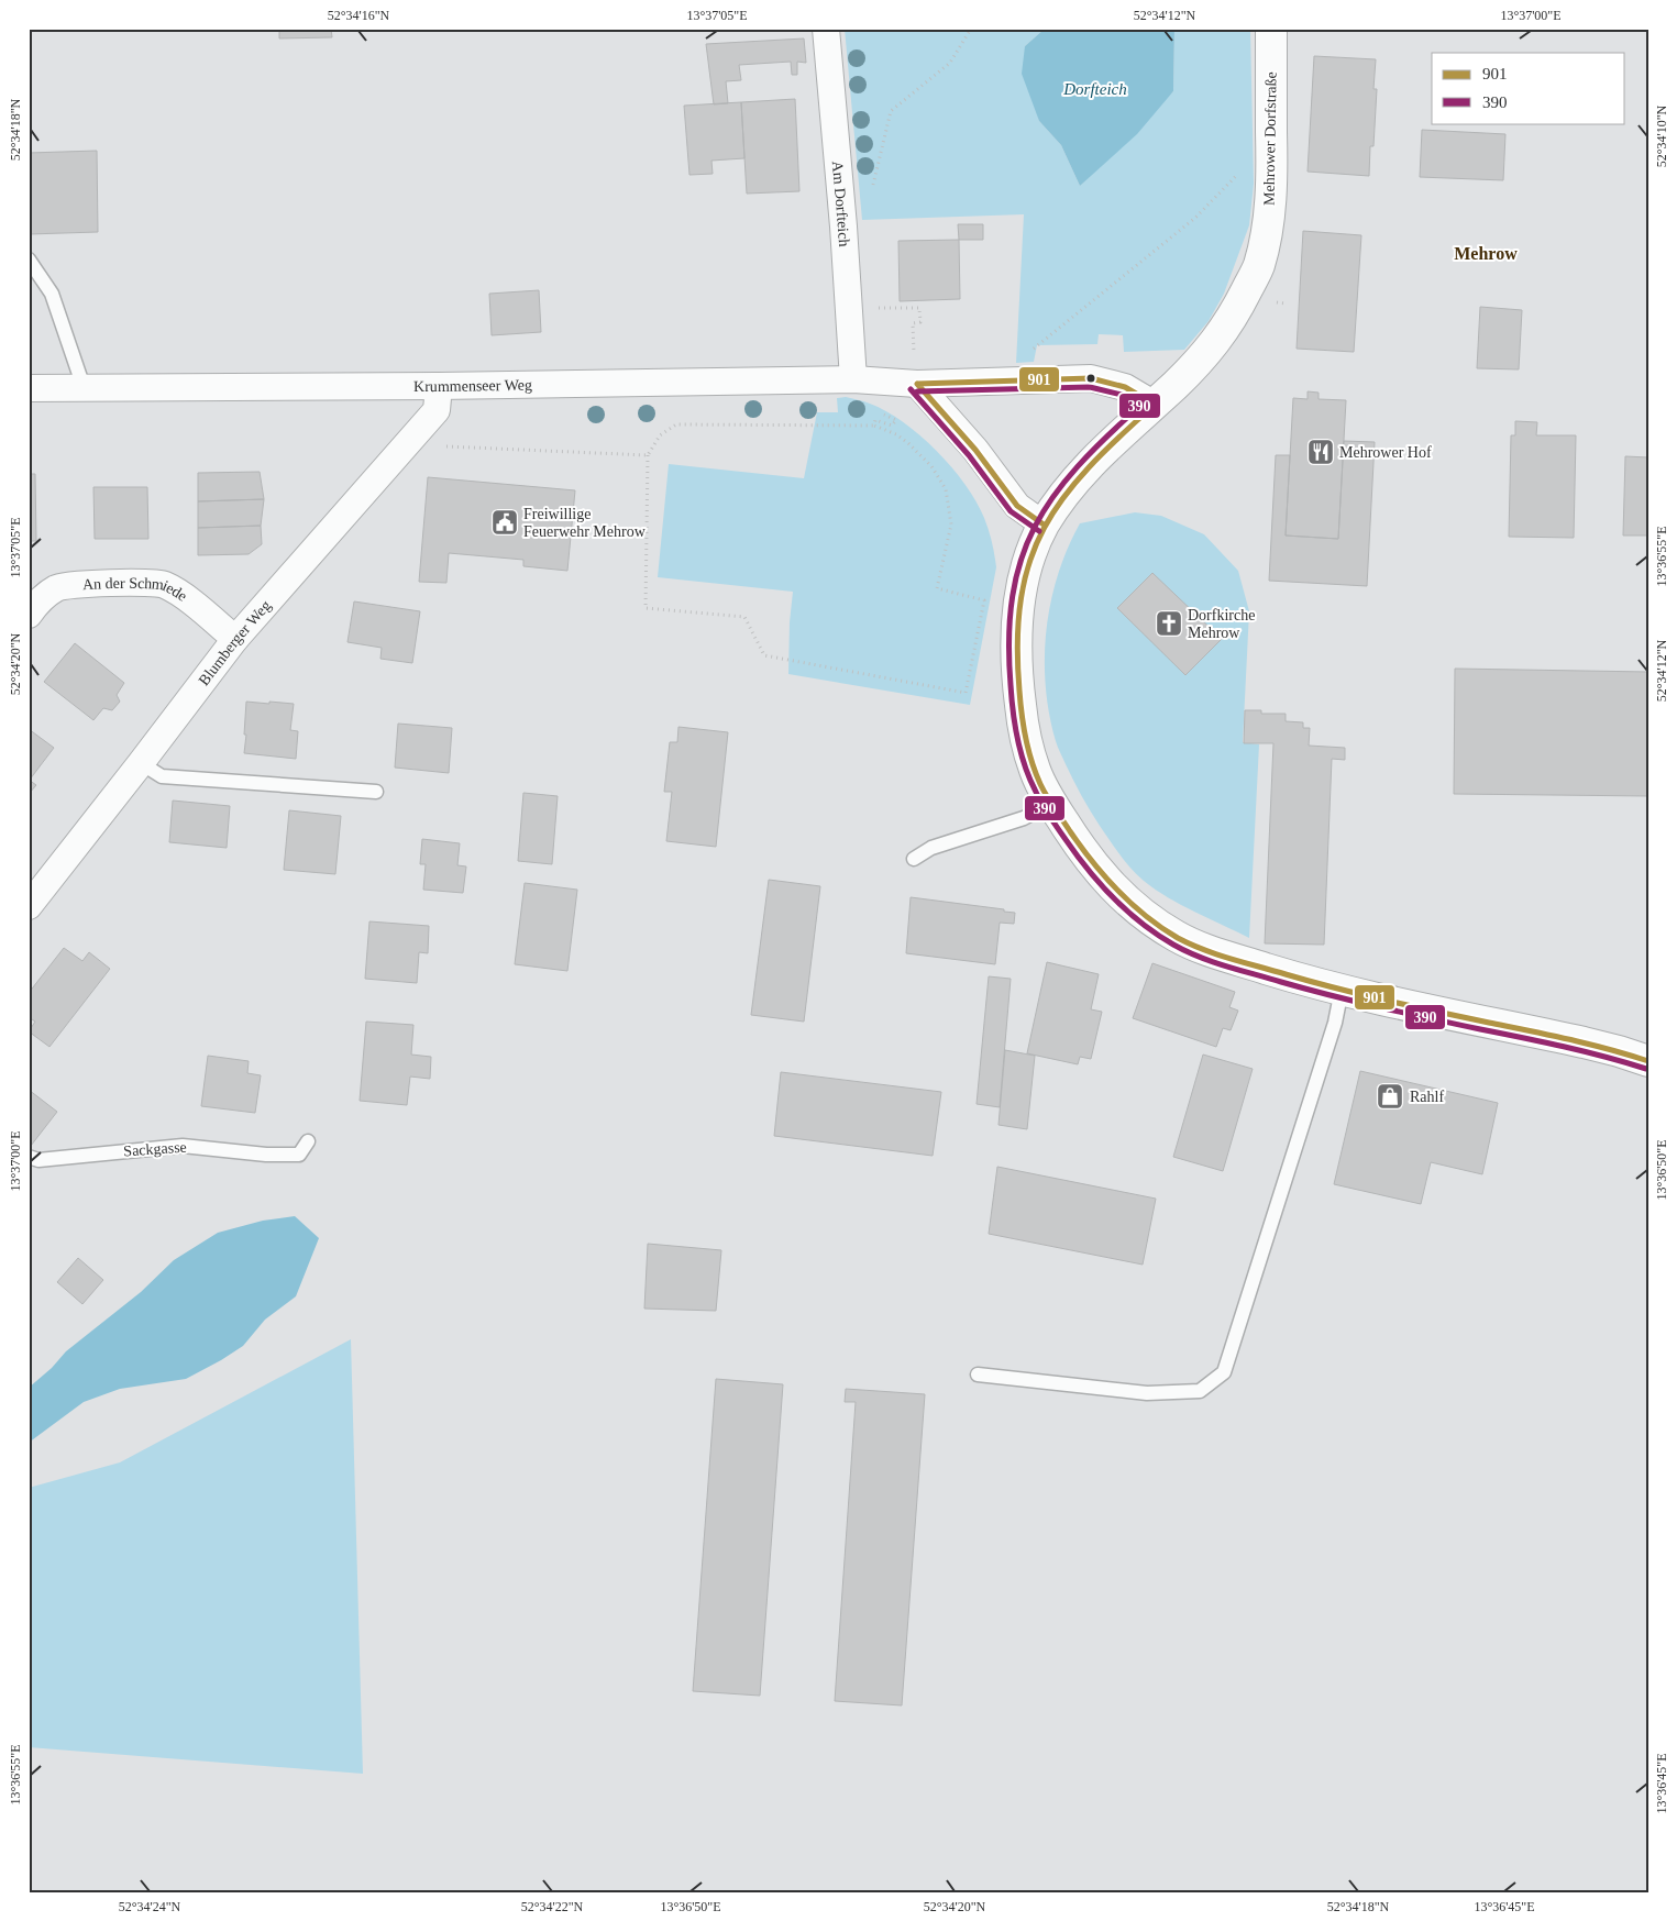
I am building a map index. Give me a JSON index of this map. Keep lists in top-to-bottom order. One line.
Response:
{"streets":{"main road":["Mehrower Dorfstraße"],"street":["Am Dorfteich","Krummenseer Weg","An der Schmiede","Blumberger Weg"],"lane":["Sackgasse"]},"crossings":[["Mehrower Dorfstraße","Krummenseer Weg"],["Am Dorfteich","Krummenseer Weg"],["Krummenseer Weg","Blumberger Weg"],["An der Schmiede","Blumberger Weg"]],"districts":["Mehrow"],"water":["Dorfteich"],"places":{"restaurant":["Mehrower Hof"],"public building":["Freiwillige Feuerwehr Mehrow"],"church":["Dorfkirche Mehrow"],"shop":["Rahlf"]},"lines":["transit line 901","transit line 390"],"legend":["901","390"],"coordinates":["52°34'16\"N","13°37'05\"E","52°34'12\"N","13°37'00\"E","52°34'18\"N","52°34'10\"N","13°36'55\"E","52°34'20\"N","13°36'50\"E","13°36'45\"E","52°34'24\"N","52°34'22\"N"]}
